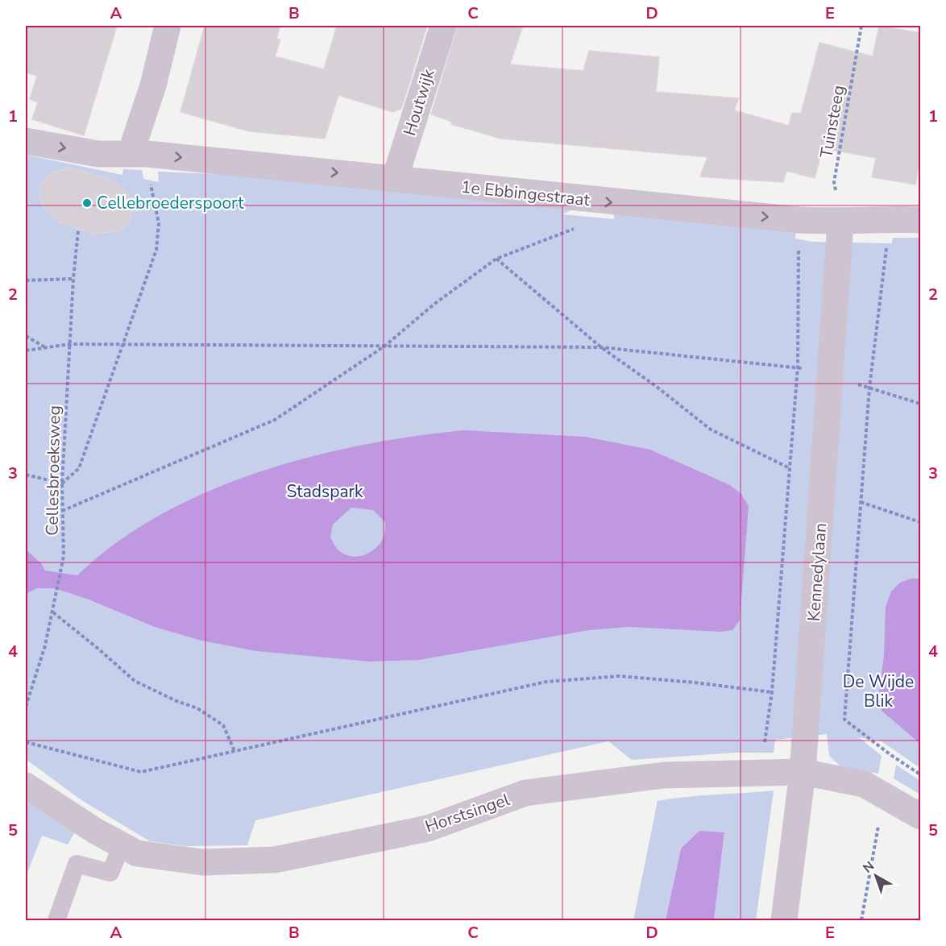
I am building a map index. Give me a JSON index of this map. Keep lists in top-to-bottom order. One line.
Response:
{"streets":{"street":["Houtwijk","1e Ebbingestraat","Kennedylaan","Horstsingel"],"path":["Tuinsteeg","Cellesbroeksweg"]},"crossings":[["Houtwijk","1e Ebbingestraat"],["Tuinsteeg","1e Ebbingestraat"],["Tuinsteeg","Kennedylaan"],["1e Ebbingestraat","Kennedylaan"],["Kennedylaan","Horstsingel"]],"one_way":["1e Ebbingestraat"],"parks":["Stadspark","De Wijde Blik"],"places":["Cellebroederspoort"],"north":"top left","grid":{"columns":["A","B","C","D","E"],"rows":["1","2","3","4","5"]}}
